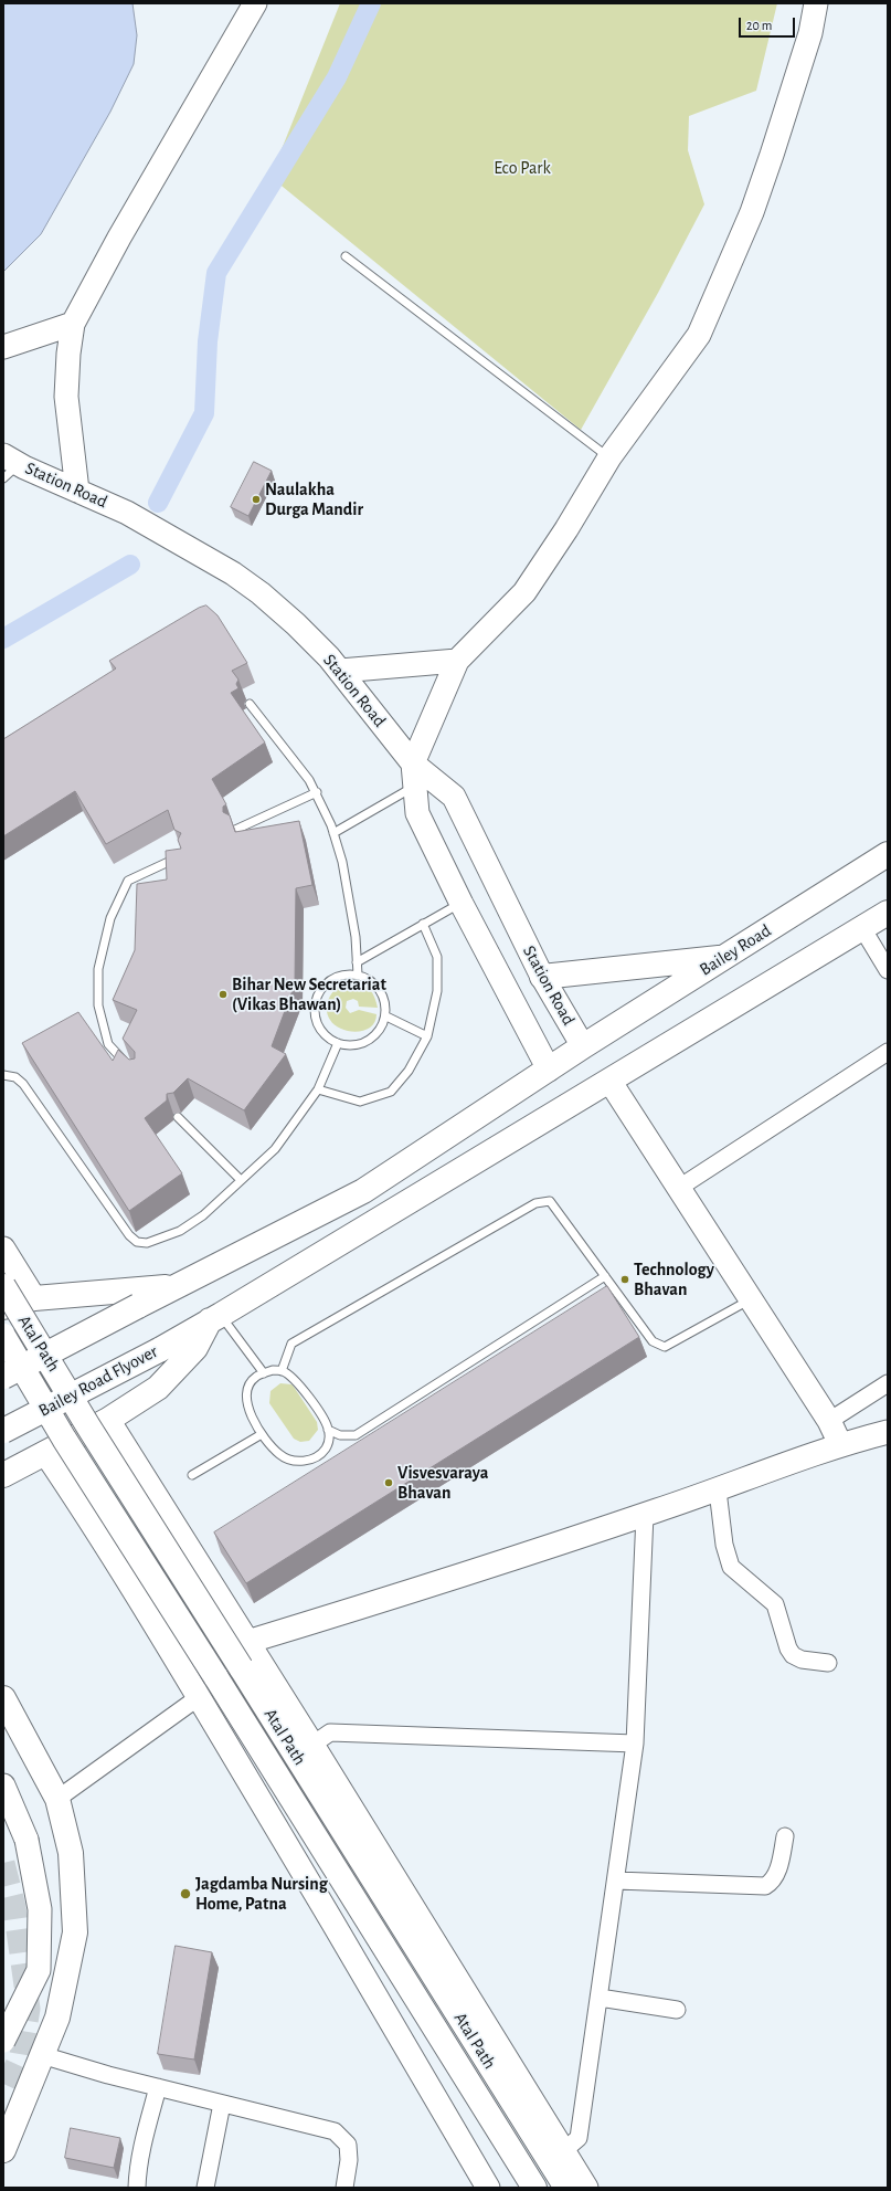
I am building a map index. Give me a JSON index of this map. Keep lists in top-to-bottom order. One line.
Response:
{"streets":{"main road":["Bailey Road","Atal Path","Bailey Road Flyover"],"street":["Station Road"]},"crossings":[["Station Road","Bailey Road"]],"parks":["Eco Park"],"places":["Naulakha Durga Mandir","Bihar New Secretariat (Vikas Bhawan)","Technology Bhavan","Visvesvaraya Bhavan","Jagdamba Nursing Home, Patna"],"scale_bar":"20 m"}
